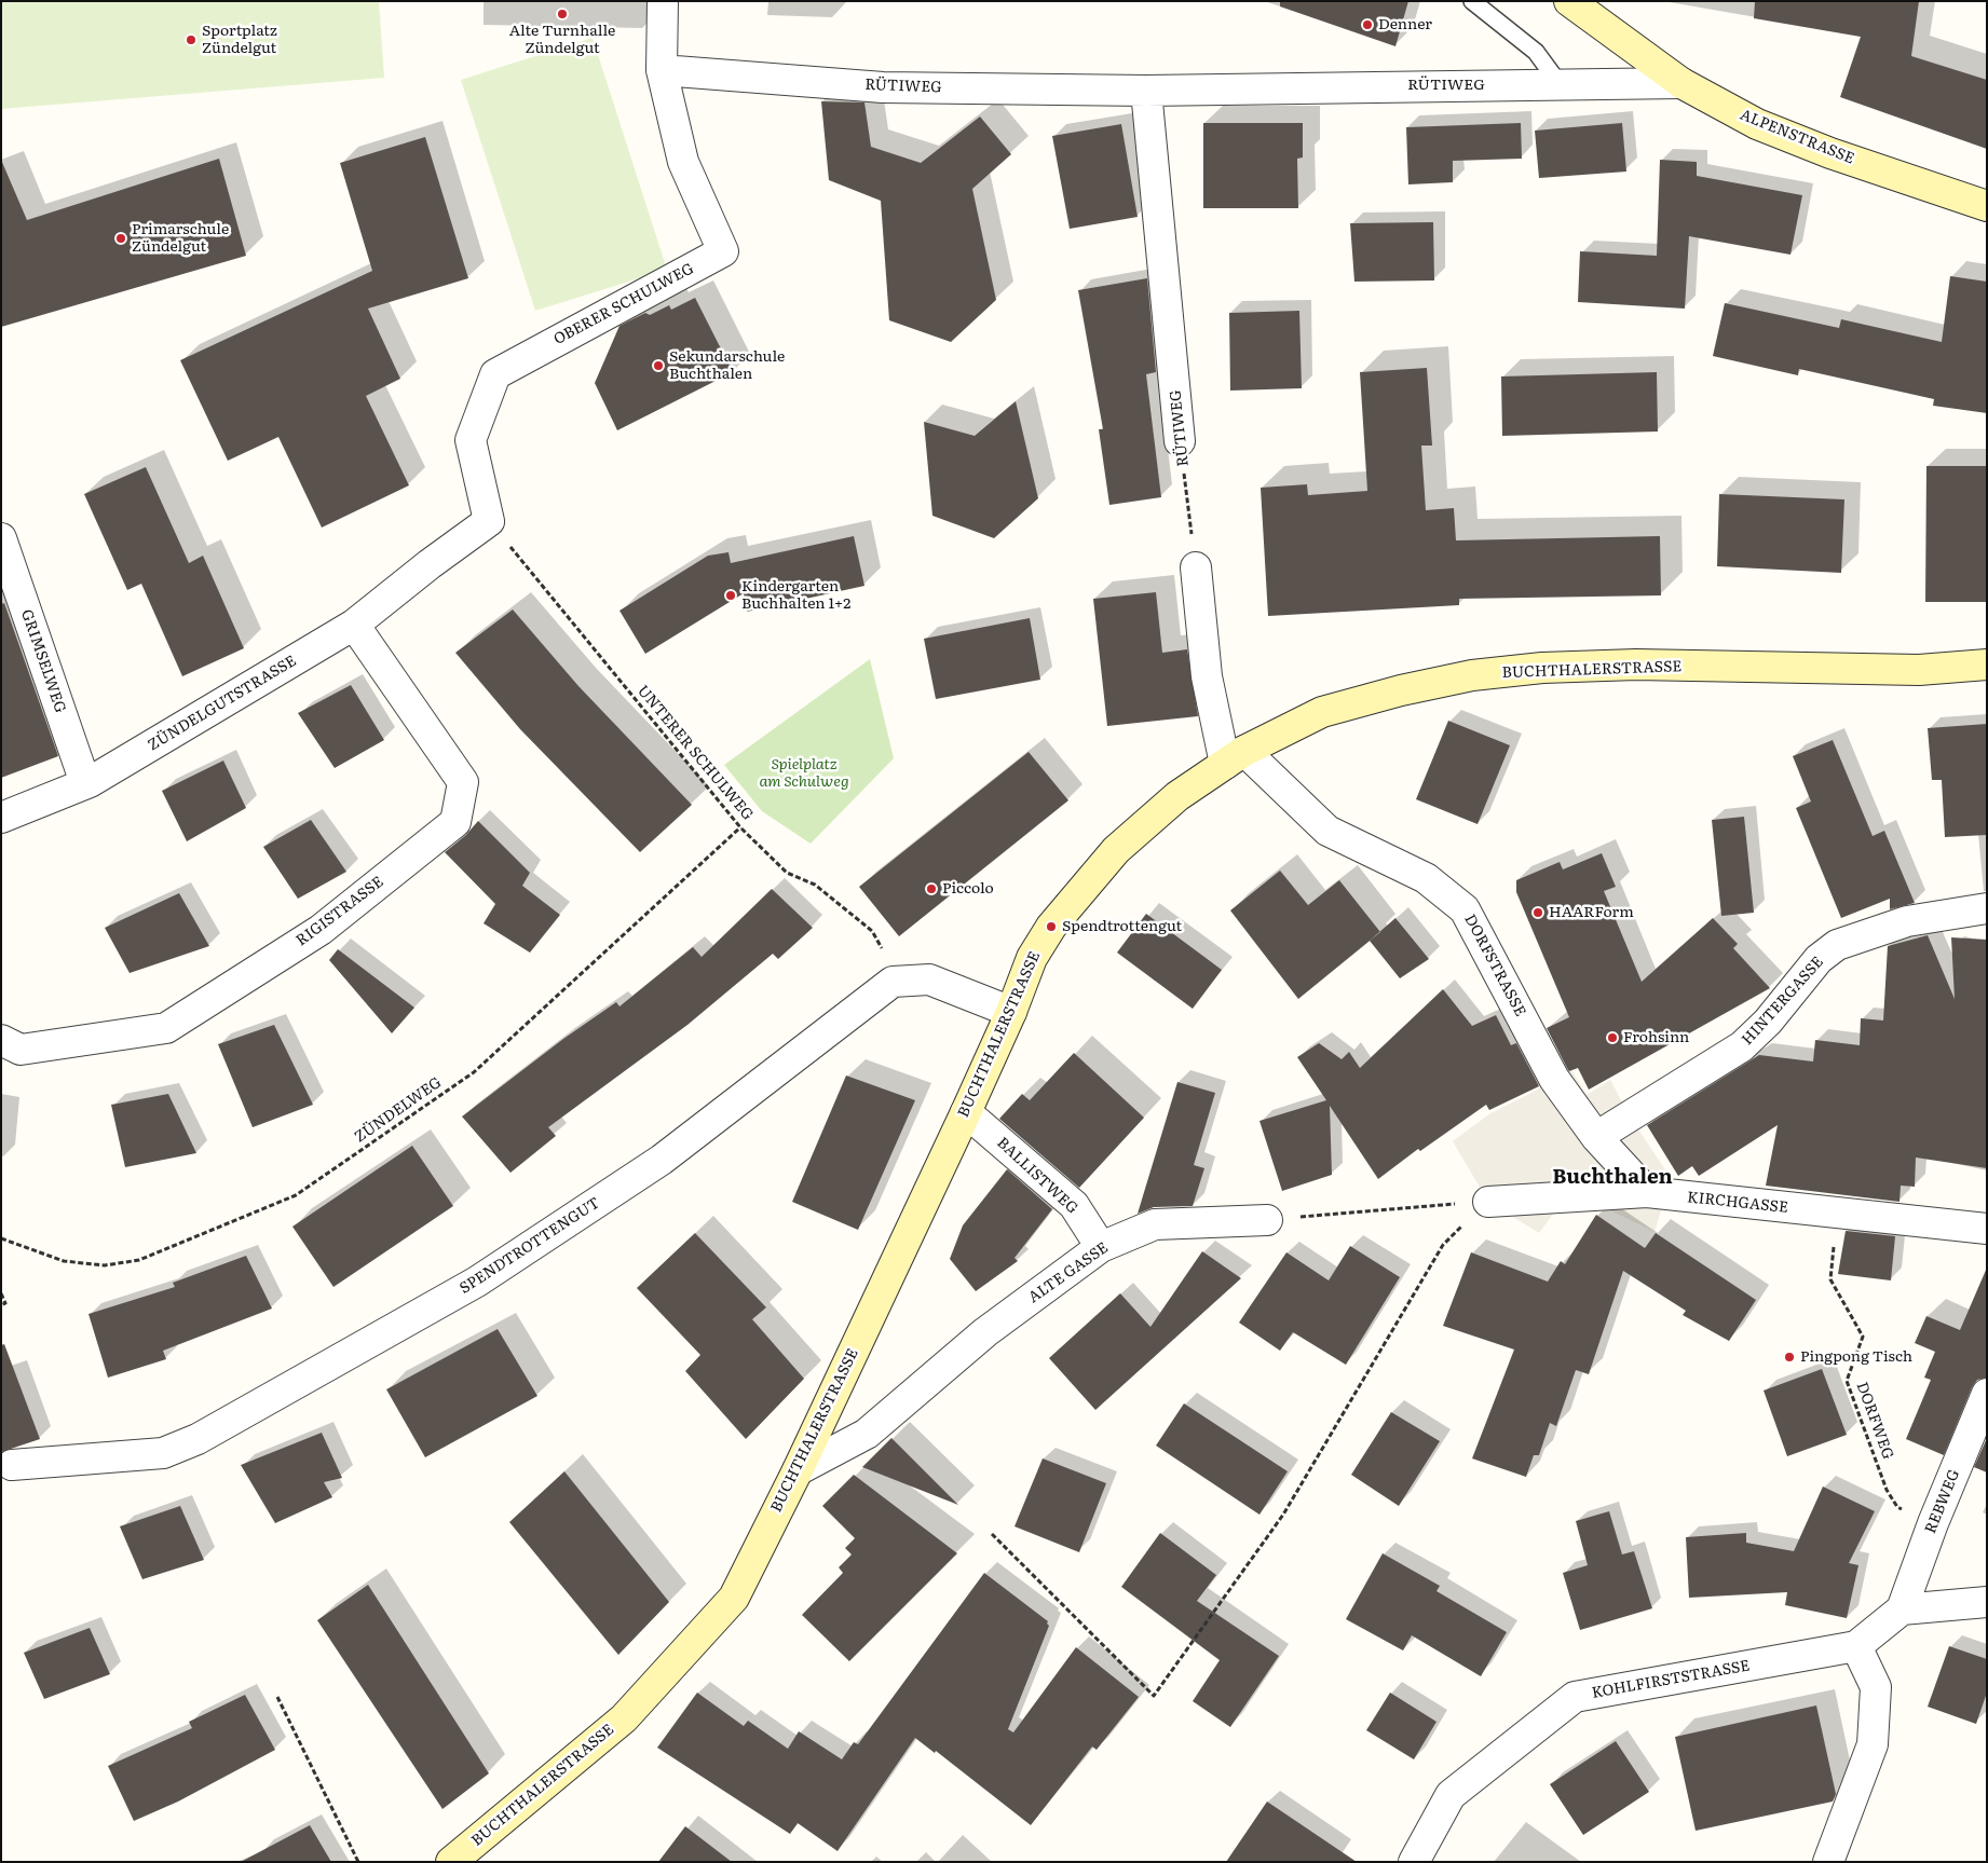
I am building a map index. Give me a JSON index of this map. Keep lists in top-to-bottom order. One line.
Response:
{"streets":{"street":["RÜTIWEG","ALPENSTRASSE","OBERER SCHULWEG","GRIMSELWEG","BUCHTHALERSTRASSE","ZÜNDELGUTSTRASSE","RIGISTRASSE","DORFSTRASSE","HINTERGASSE","BALLISTWEG","KIRCHGASSE","SPENDTROTTENGUT","ALTE GASSE","REBWEG","KOHLFIRSTSTRASSE"],"path":["UNTERER SCHULWEG","ZÜNDELWEG","DORFWEG"]},"crossings":[["RÜTIWEG","ALPENSTRASSE"],["RÜTIWEG","OBERER SCHULWEG"],["OBERER SCHULWEG","ZÜNDELGUTSTRASSE"],["OBERER SCHULWEG","UNTERER SCHULWEG"],["GRIMSELWEG","ZÜNDELGUTSTRASSE"],["BUCHTHALERSTRASSE","DORFSTRASSE"],["BUCHTHALERSTRASSE","BALLISTWEG"],["BUCHTHALERSTRASSE","ALTE GASSE"],["ZÜNDELGUTSTRASSE","UNTERER SCHULWEG"],["ZÜNDELGUTSTRASSE","RIGISTRASSE"],["UNTERER SCHULWEG","ZÜNDELWEG"],["UNTERER SCHULWEG","SPENDTROTTENGUT"],["DORFSTRASSE","HINTERGASSE"],["DORFSTRASSE","KIRCHGASSE"],["BALLISTWEG","ALTE GASSE"],["KIRCHGASSE","DORFWEG"],["DORFWEG","REBWEG"],["REBWEG","KOHLFIRSTSTRASSE"]],"districts":["Buchthalen"],"parks":["Spielplatz am Schulweg"],"places":["Alte Turnhalle Zündelgut","Denner","Sportplatz Zündelgut","Primarschule Zündelgut","Sekundarschule Buchthalen","Kindergarten Buchhalten 1+2","Piccolo","HAARForm","Spendtrottengut","Frohsinn","Pingpong Tisch"]}
